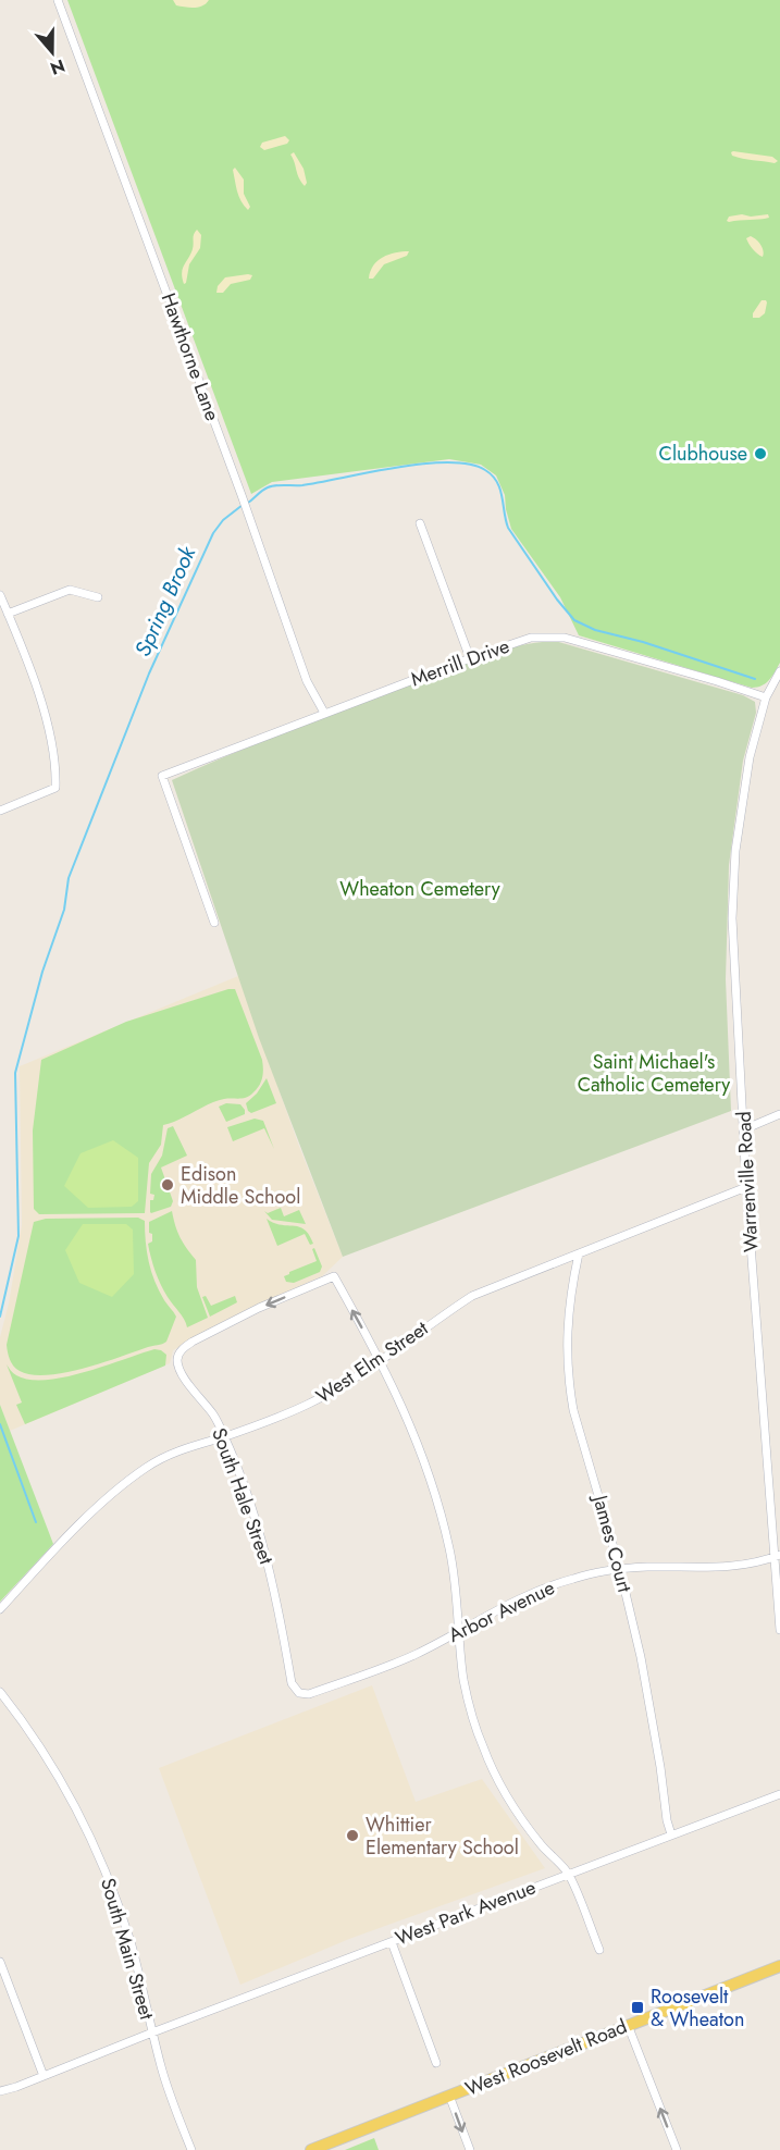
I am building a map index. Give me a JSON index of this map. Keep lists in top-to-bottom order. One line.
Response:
{"streets":{"main road":["West Roosevelt Road"],"street":["Hawthorne Lane","Merrill Drive","Warrenville Road","West Elm Street","South Hale Street","James Court","Arbor Avenue","West Park Avenue","South Main Street"]},"crossings":[["Hawthorne Lane","Merrill Drive"],["Merrill Drive","Warrenville Road"],["Warrenville Road","West Elm Street"],["Warrenville Road","Arbor Avenue"],["West Elm Street","South Hale Street"],["West Elm Street","James Court"],["South Hale Street","Arbor Avenue"],["James Court","Arbor Avenue"],["James Court","West Park Avenue"],["West Park Avenue","South Main Street"]],"water":["Spring Brook"],"parks":["Wheaton Cemetery","Saint Michael's Catholic Cemetery"],"places":{"other":["Clubhouse","Edison Middle School","Whittier Elementary School"],"transit":["Roosevelt & Wheaton"]},"north":"bottom"}
